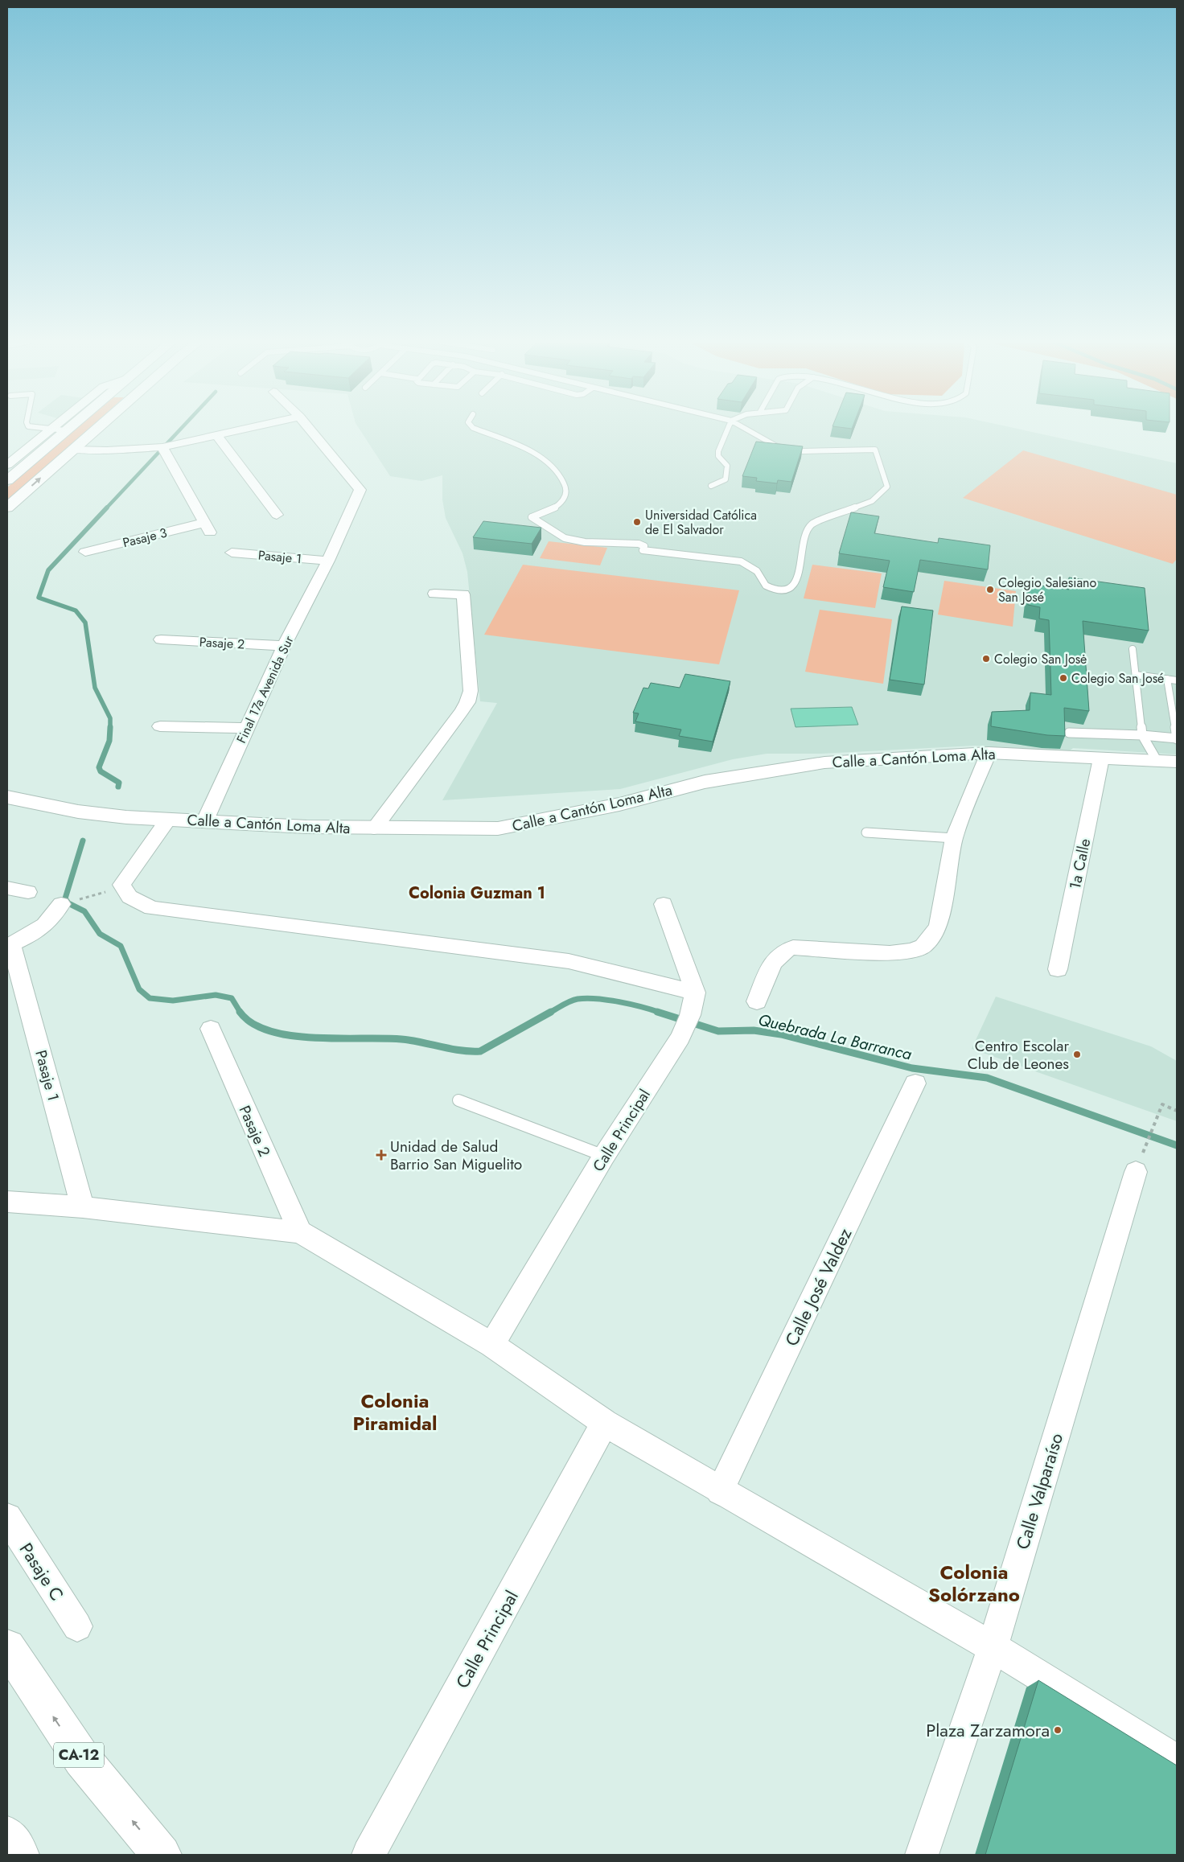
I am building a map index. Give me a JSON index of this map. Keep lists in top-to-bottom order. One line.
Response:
{"streets":{"main road":["Calle a Cantón Loma Alta","CA-12"],"street":["Pasaje 3","Pasaje 1","Pasaje 2","Final 17a Avenida Sur","1a Calle","Calle Principal","Calle José Valdez","Calle Valparaíso","Pasaje C"]},"crossings":[["Pasaje 1","Final 17a Avenida Sur"],["Pasaje 2","Final 17a Avenida Sur"],["Final 17a Avenida Sur","Calle a Cantón Loma Alta"],["Calle a Cantón Loma Alta","1a Calle"]],"districts":["Colonia Guzman 1","Colonia Piramidal","Colonia Solórzano"],"water":["Quebrada La Barranca"],"places":{"other":["Universidad Católica de El Salvador","Colegio Salesiano San José","Colegio San Josė","Colegio San José","Centro Escolar Club de Leones","Plaza Zarzamora"],"health":["Unidad de Salud Barrio San Miguelito"]}}
